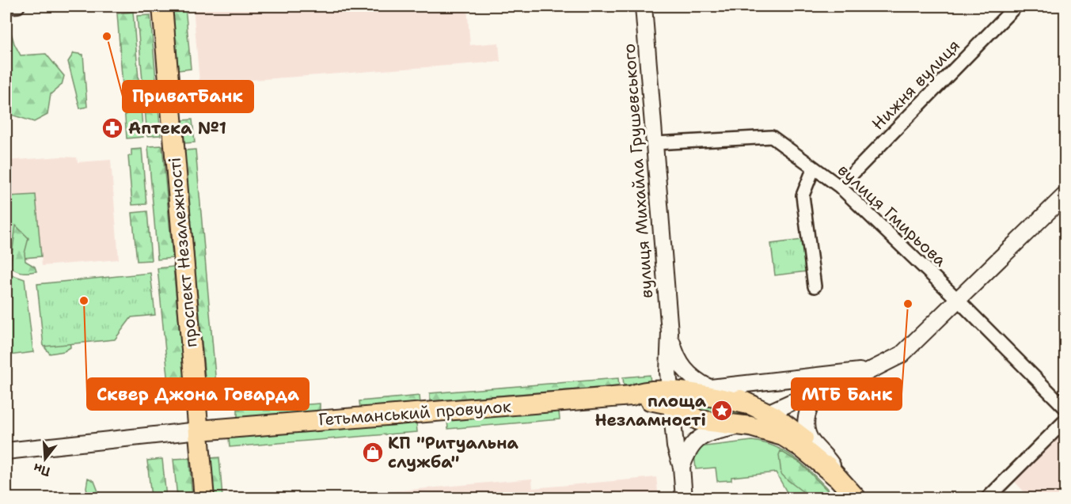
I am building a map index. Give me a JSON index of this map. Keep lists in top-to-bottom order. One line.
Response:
{"streets":{"main road":["проспект Незалежності","Гетьманський провулок"],"street":["Нижня вулиця","вулиця Михайла Грушевського","вулиця Гмирьова"]},"crossings":[["Нижня вулиця","вулиця Гмирьова"],["вулиця Михайла Грушевського","вулиця Гмирьова"],["проспект Незалежності","Гетьманський провулок"]],"places":{"other":["ПриватБанк","Сквер Джона Говарда","МТБ Банк"],"pharmacy":["Аптека №1"],"place":["площа Незламності"],"shop":["КП \"Ритуальна служба\""]},"north":"bottom"}
